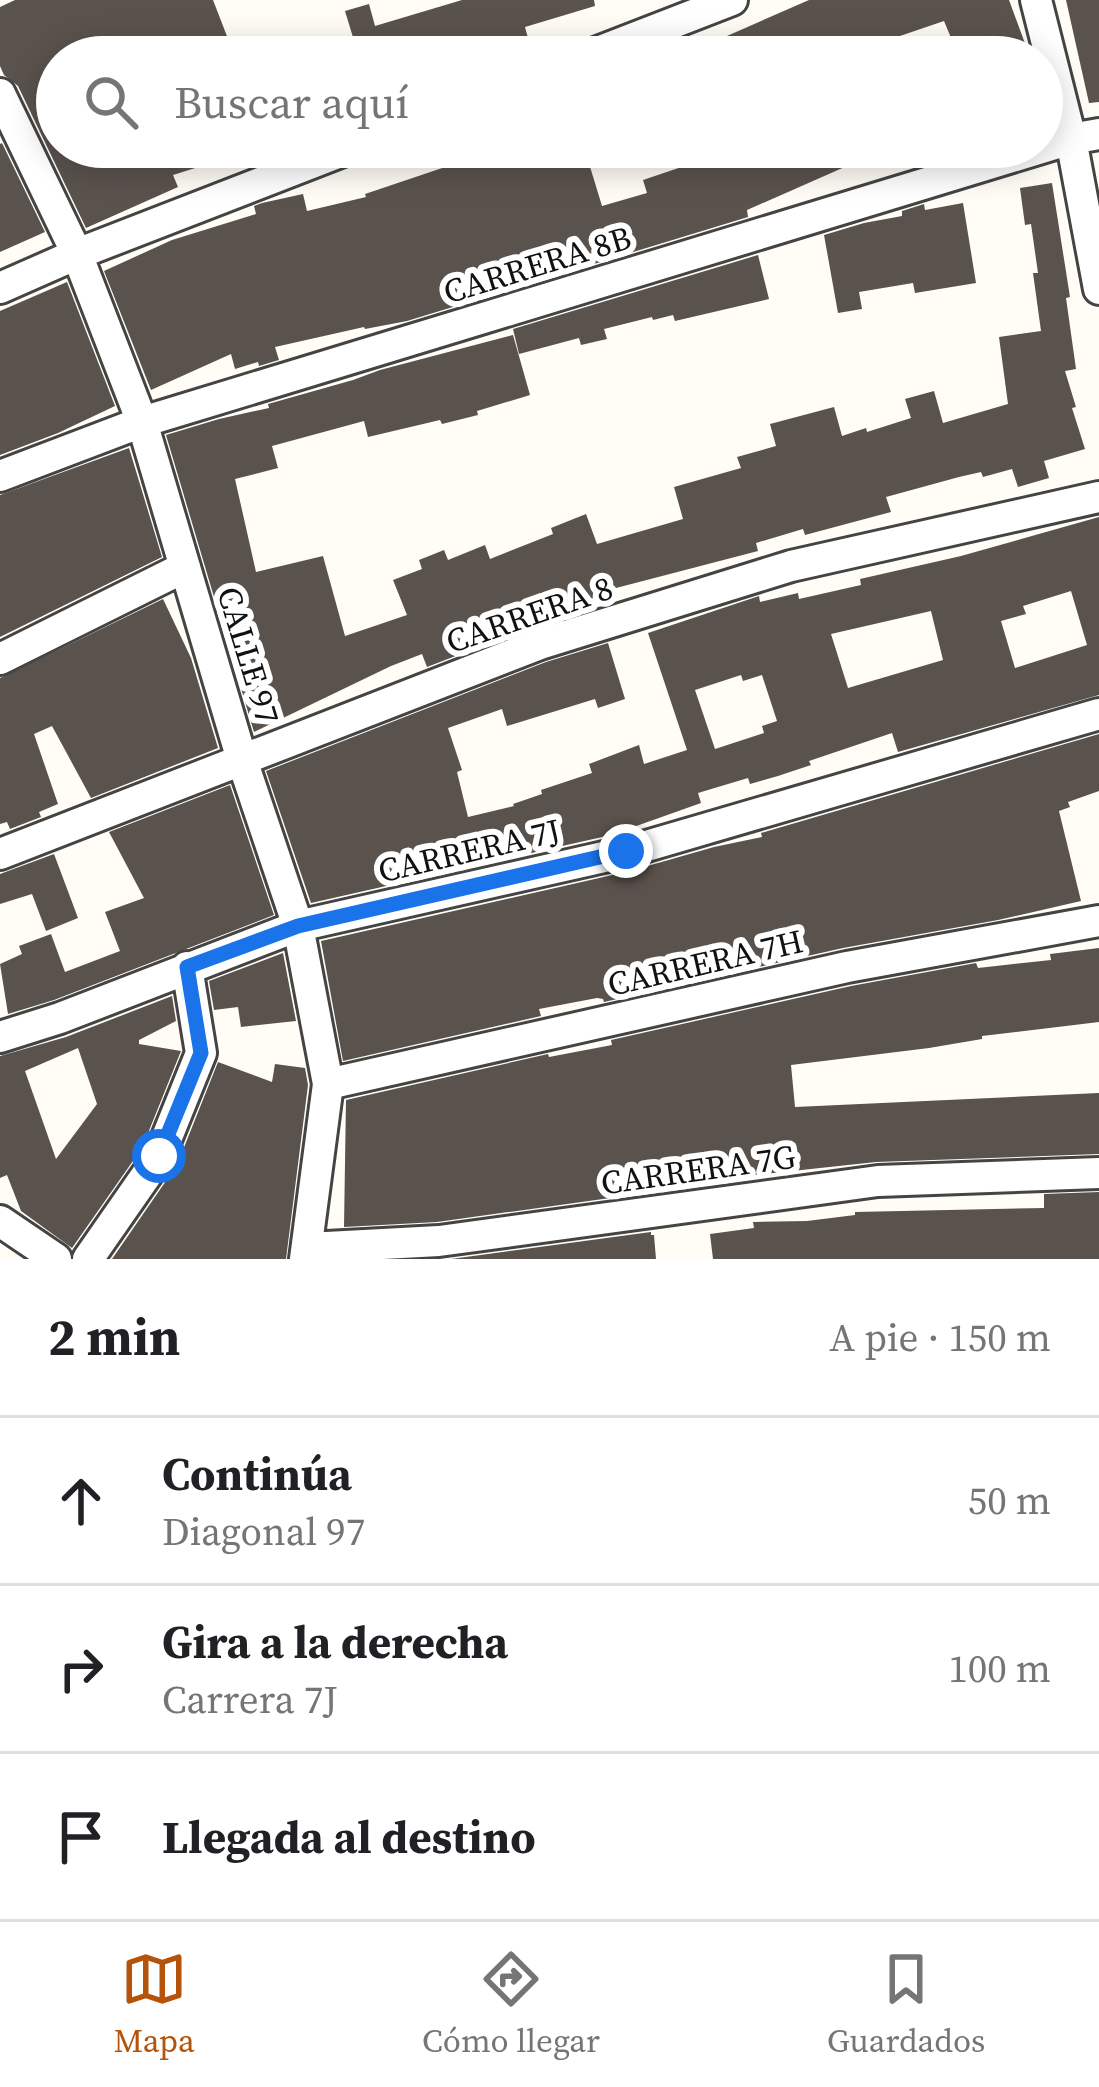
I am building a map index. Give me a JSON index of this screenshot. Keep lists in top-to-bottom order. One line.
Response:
{"streets":{"street":["CARRERA 8B","CARRERA 8","CALLE 97","CARRERA 7J","CARRERA 7H","CARRERA 7G"]},"crossings":[["CARRERA 8B","CALLE 97"],["CARRERA 8","CALLE 97"],["CALLE 97","CARRERA 7J"],["CALLE 97","CARRERA 7H"],["CALLE 97","CARRERA 7G"]],"page":{"search":"Buscar aquí","heading":["2 min","A pie · 150 m"],"list":[["Continúa","Diagonal 97","50 m"],["Gira a la derecha","Carrera 7J","100 m"],"Llegada al destino"],"nav":["Mapa","Cómo llegar","Guardados"]}}
